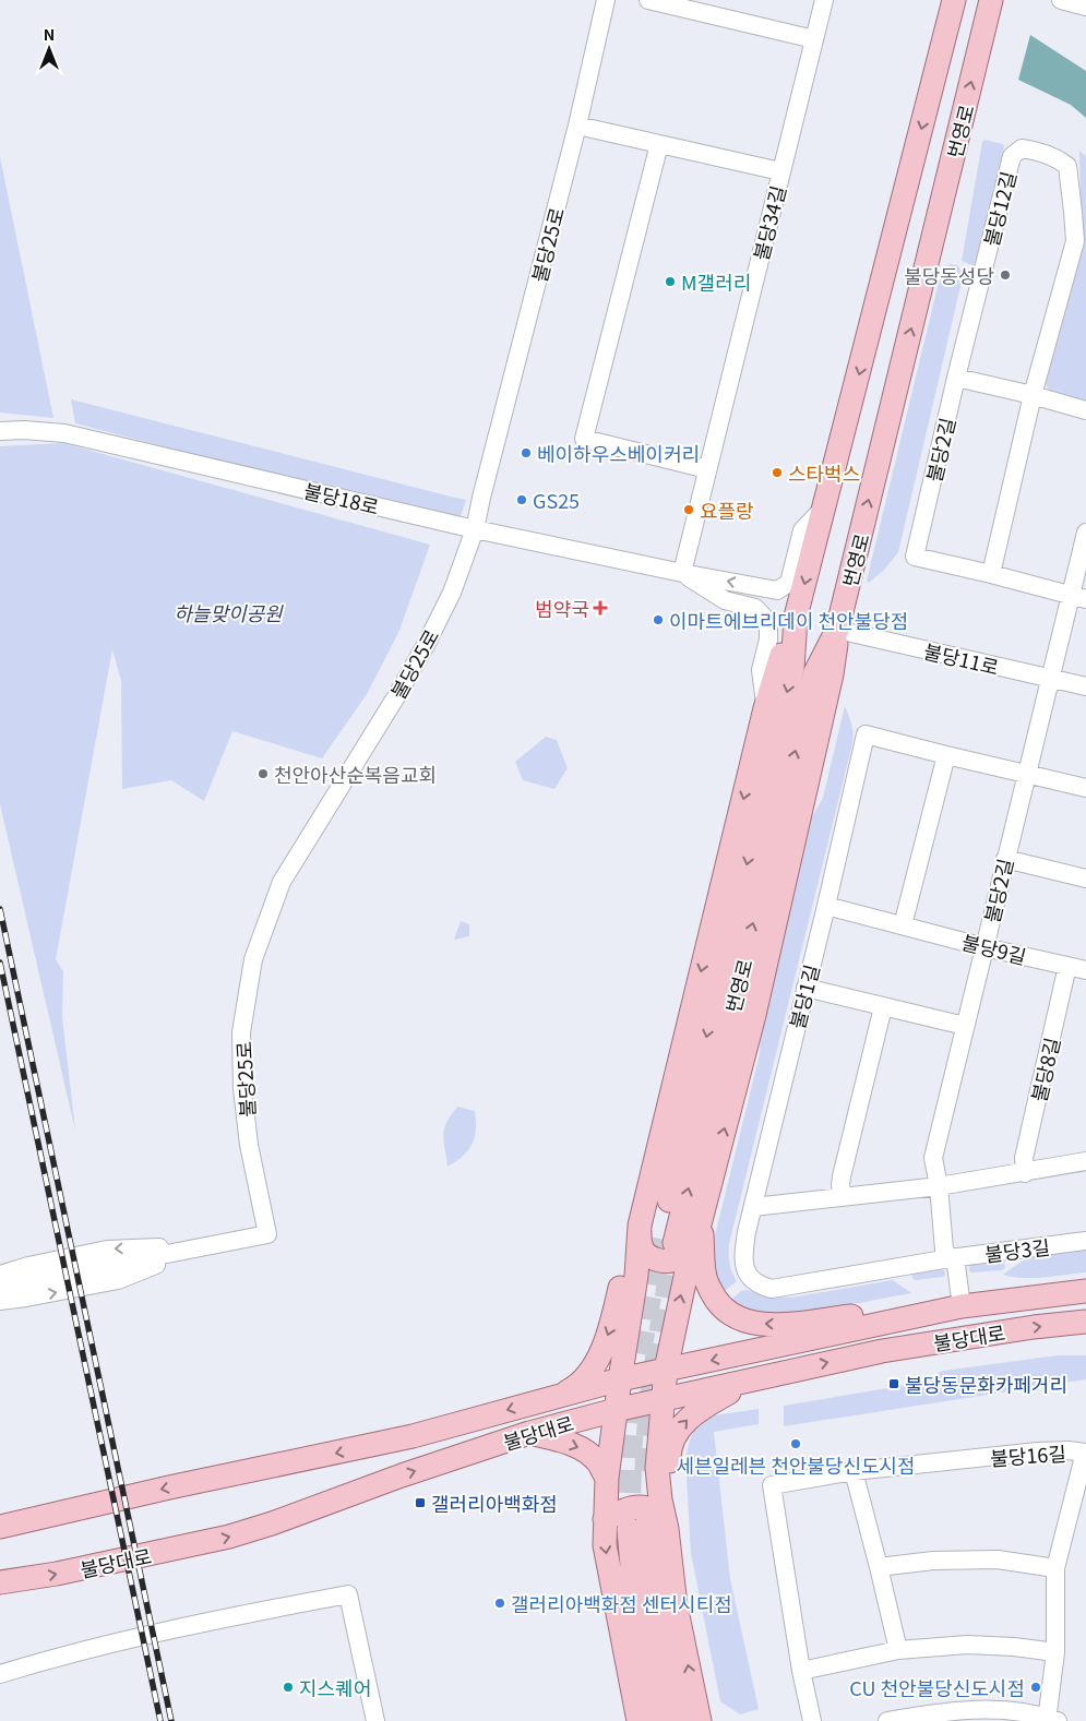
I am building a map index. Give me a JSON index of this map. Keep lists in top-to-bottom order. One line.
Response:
{"streets":{"main road":["번영로","불당대로"],"street":["불당12길","불당34길","불당25로","불당2길","불당18로","불당11로","불당9길","불당1길","불당8길","불당3길","불당16길"]},"crossings":[["번영로","불당18로"],["번영로","불당11로"],["불당12길","불당2길"],["불당34길","불당18로"],["불당25로","불당18로"],["불당2길","불당11로"],["불당2길","불당9길"],["불당2길","불당1길"],["불당2길","불당3길"],["불당2길","불당대로"],["불당9길","불당1길"],["불당9길","불당8길"],["불당1길","불당3길"]],"parks":["하늘맞이공원"],"places":{"other":["불당동성당","M갤러리","베이하우스베이커리","스타벅스","GS25","요플랑","이마트에브리데이 천안불당점","천안아산순복음교회","세븐일레븐 천안불당신도시점","갤러리아백화점 센터시티점","지스퀘어","CU 천안불당신도시점"],"health":["범약국"],"transit":["불당동문화카페거리","갤러리아백화점"]},"north":"top"}
